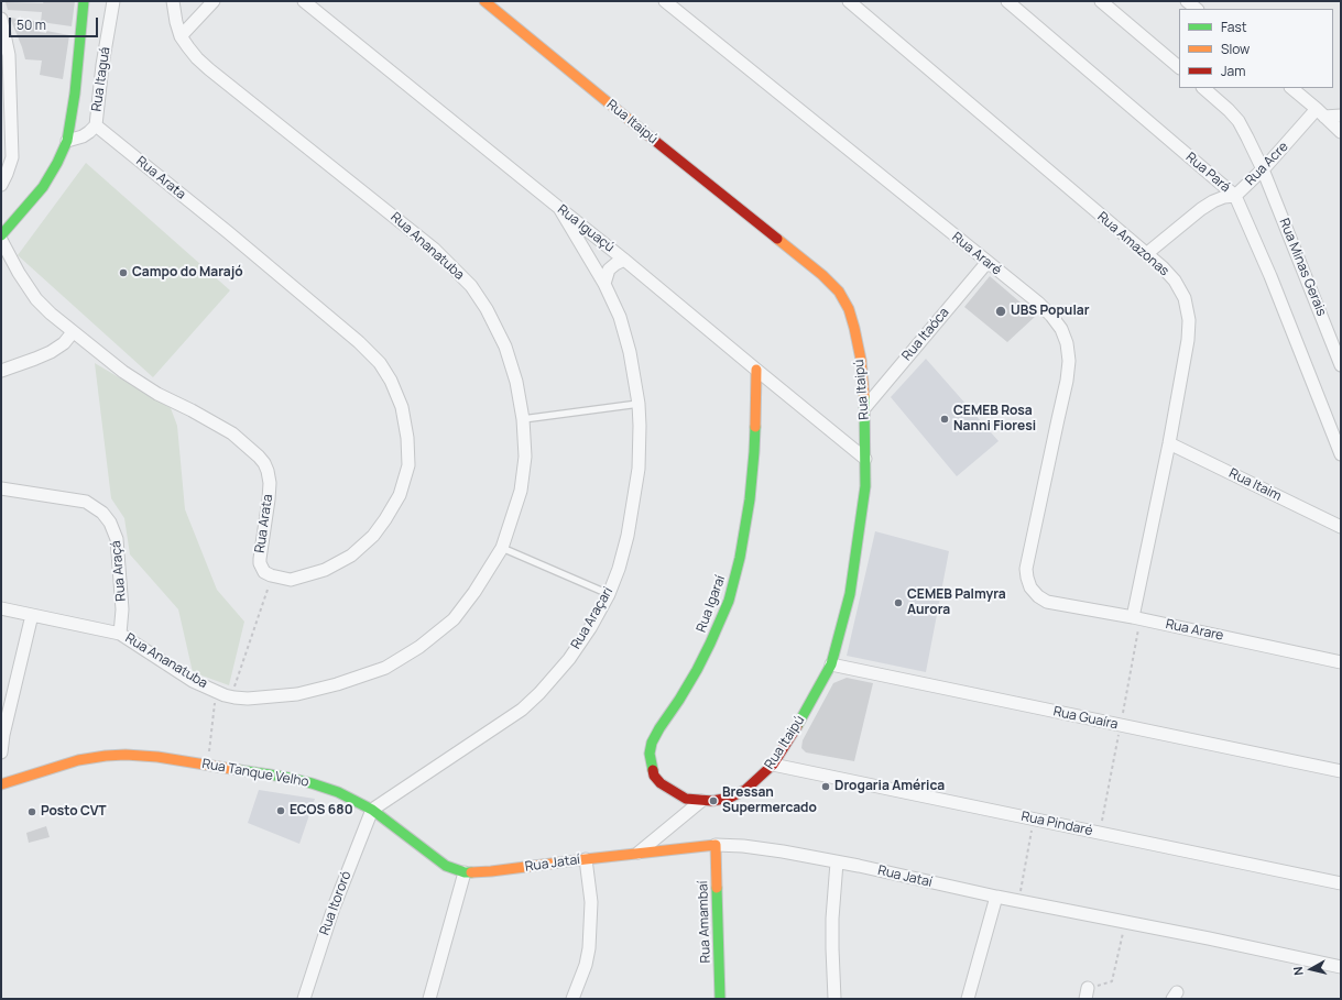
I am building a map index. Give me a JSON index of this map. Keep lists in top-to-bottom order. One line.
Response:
{"streets":{"street":["Rua Itaguá","Rua Itaipú","Rua Acre","Rua Pará","Rua Arata","Rua Iguaçú","Rua Amazonas","Rua Ananatuba","Rua Araré","Rua Minas Gerais","Rua Itaóca","Rua Itaim","Rua Araçá","Rua Igaraí","Rua Araçari","Rua Arare","Rua Guaíra","Rua Tanque Velho","Rua Pindaré","Rua Jataí","Rua Itororó","Rua Amambaí"]},"crossings":[["Rua Itaguá","Rua Arata"],["Rua Itaipú","Rua Iguaçú"],["Rua Itaipú","Rua Itaóca"],["Rua Itaipú","Rua Igaraí"],["Rua Itaipú","Rua Guaíra"],["Rua Itaipú","Rua Pindaré"],["Rua Acre","Rua Pará"],["Rua Acre","Rua Amazonas"],["Rua Acre","Rua Minas Gerais"],["Rua Iguaçú","Rua Igaraí"],["Rua Iguaçú","Rua Araçari"],["Rua Amazonas","Rua Itaim"],["Rua Amazonas","Rua Arare"],["Rua Ananatuba","Rua Araçá"],["Rua Araré","Rua Itaóca"],["Rua Araré","Rua Arare"],["Rua Araçari","Rua Tanque Velho"],["Rua Araçari","Rua Itororó"],["Rua Tanque Velho","Rua Jataí"],["Rua Tanque Velho","Rua Itororó"],["Rua Jataí","Rua Amambaí"]],"places":["Campo do Marajó","UBS Popular","CEMEB Rosa Nanni Fioresi","CEMEB Palmyra Aurora","Drogaria América","Bressan Supermercado","ECOS 680","Posto CVT"],"legend":["Fast","Slow","Jam"],"scale_bar":"50 m","north":"left"}
